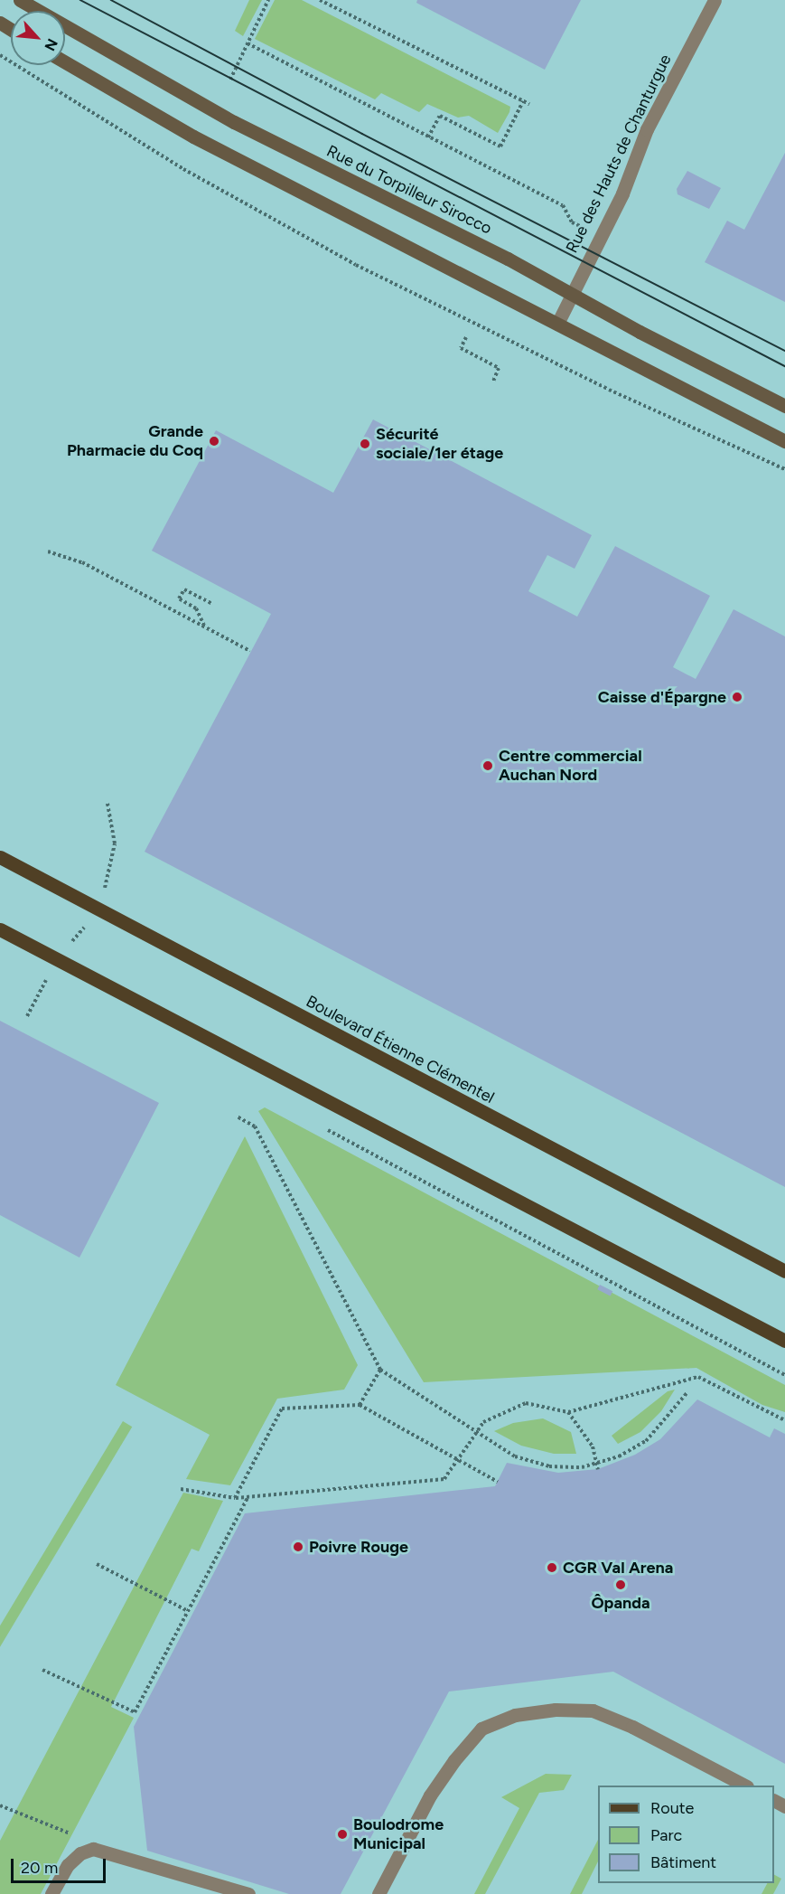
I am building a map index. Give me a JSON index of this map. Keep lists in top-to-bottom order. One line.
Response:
{"streets":{"main road":["Boulevard Étienne Clémentel"],"street":["Rue des Hauts de Chanturgue","Rue du Torpilleur Sirocco"]},"crossings":[["Rue des Hauts de Chanturgue","Rue du Torpilleur Sirocco"]],"places":["Grande Pharmacie du Coq","Sécurité sociale/1er étage","Caisse d'Épargne","Centre commercial Auchan Nord","Poivre Rouge","CGR Val Arena","Ôpanda","Boulodrome Municipal"],"legend":["Route","Parc","Bâtiment"],"scale_bar":"20 m","north":"bottom right"}
